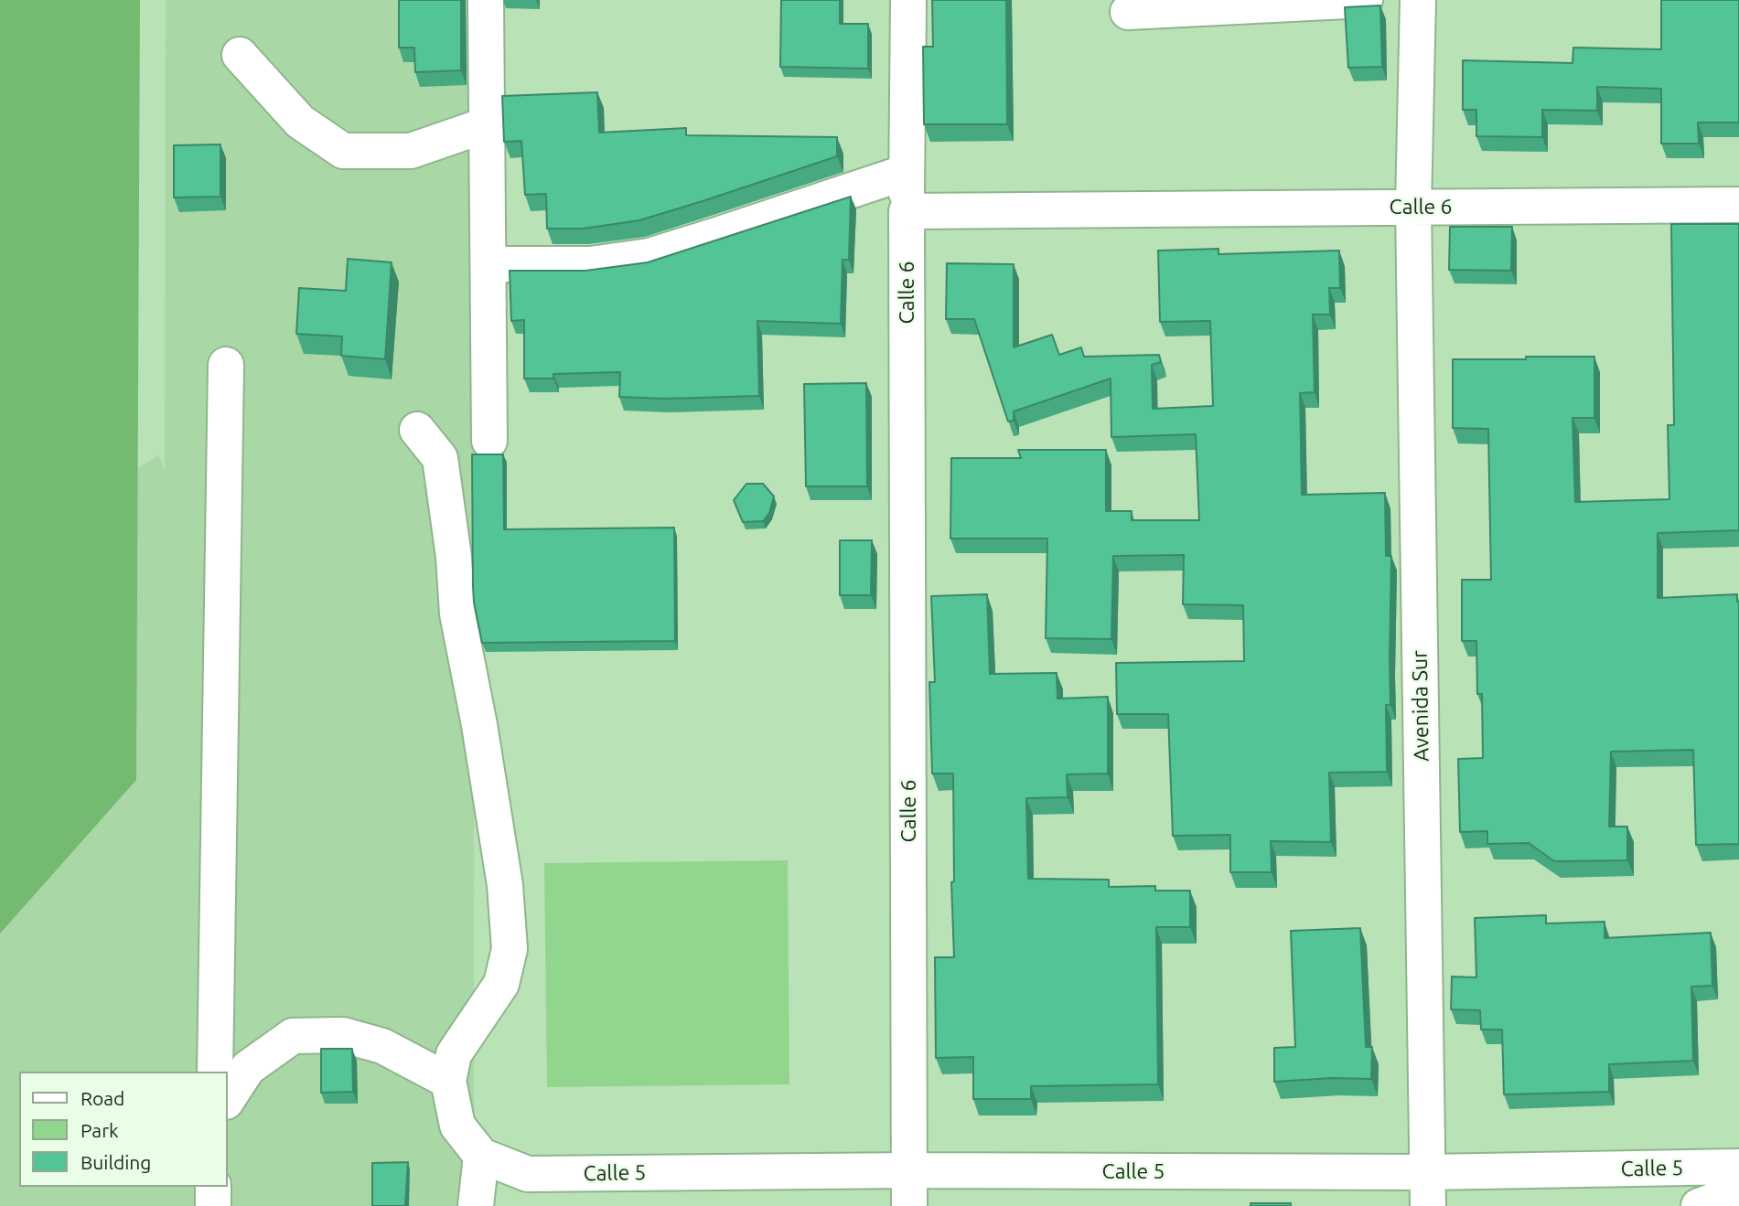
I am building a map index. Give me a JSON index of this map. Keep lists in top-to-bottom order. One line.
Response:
{"streets":{"street":["Calle 6","Avenida Sur","Calle 5"]},"crossings":[["Calle 6","Avenida Sur"],["Calle 6","Calle 5"],["Avenida Sur","Calle 5"]],"legend":["Road","Park","Building"]}
